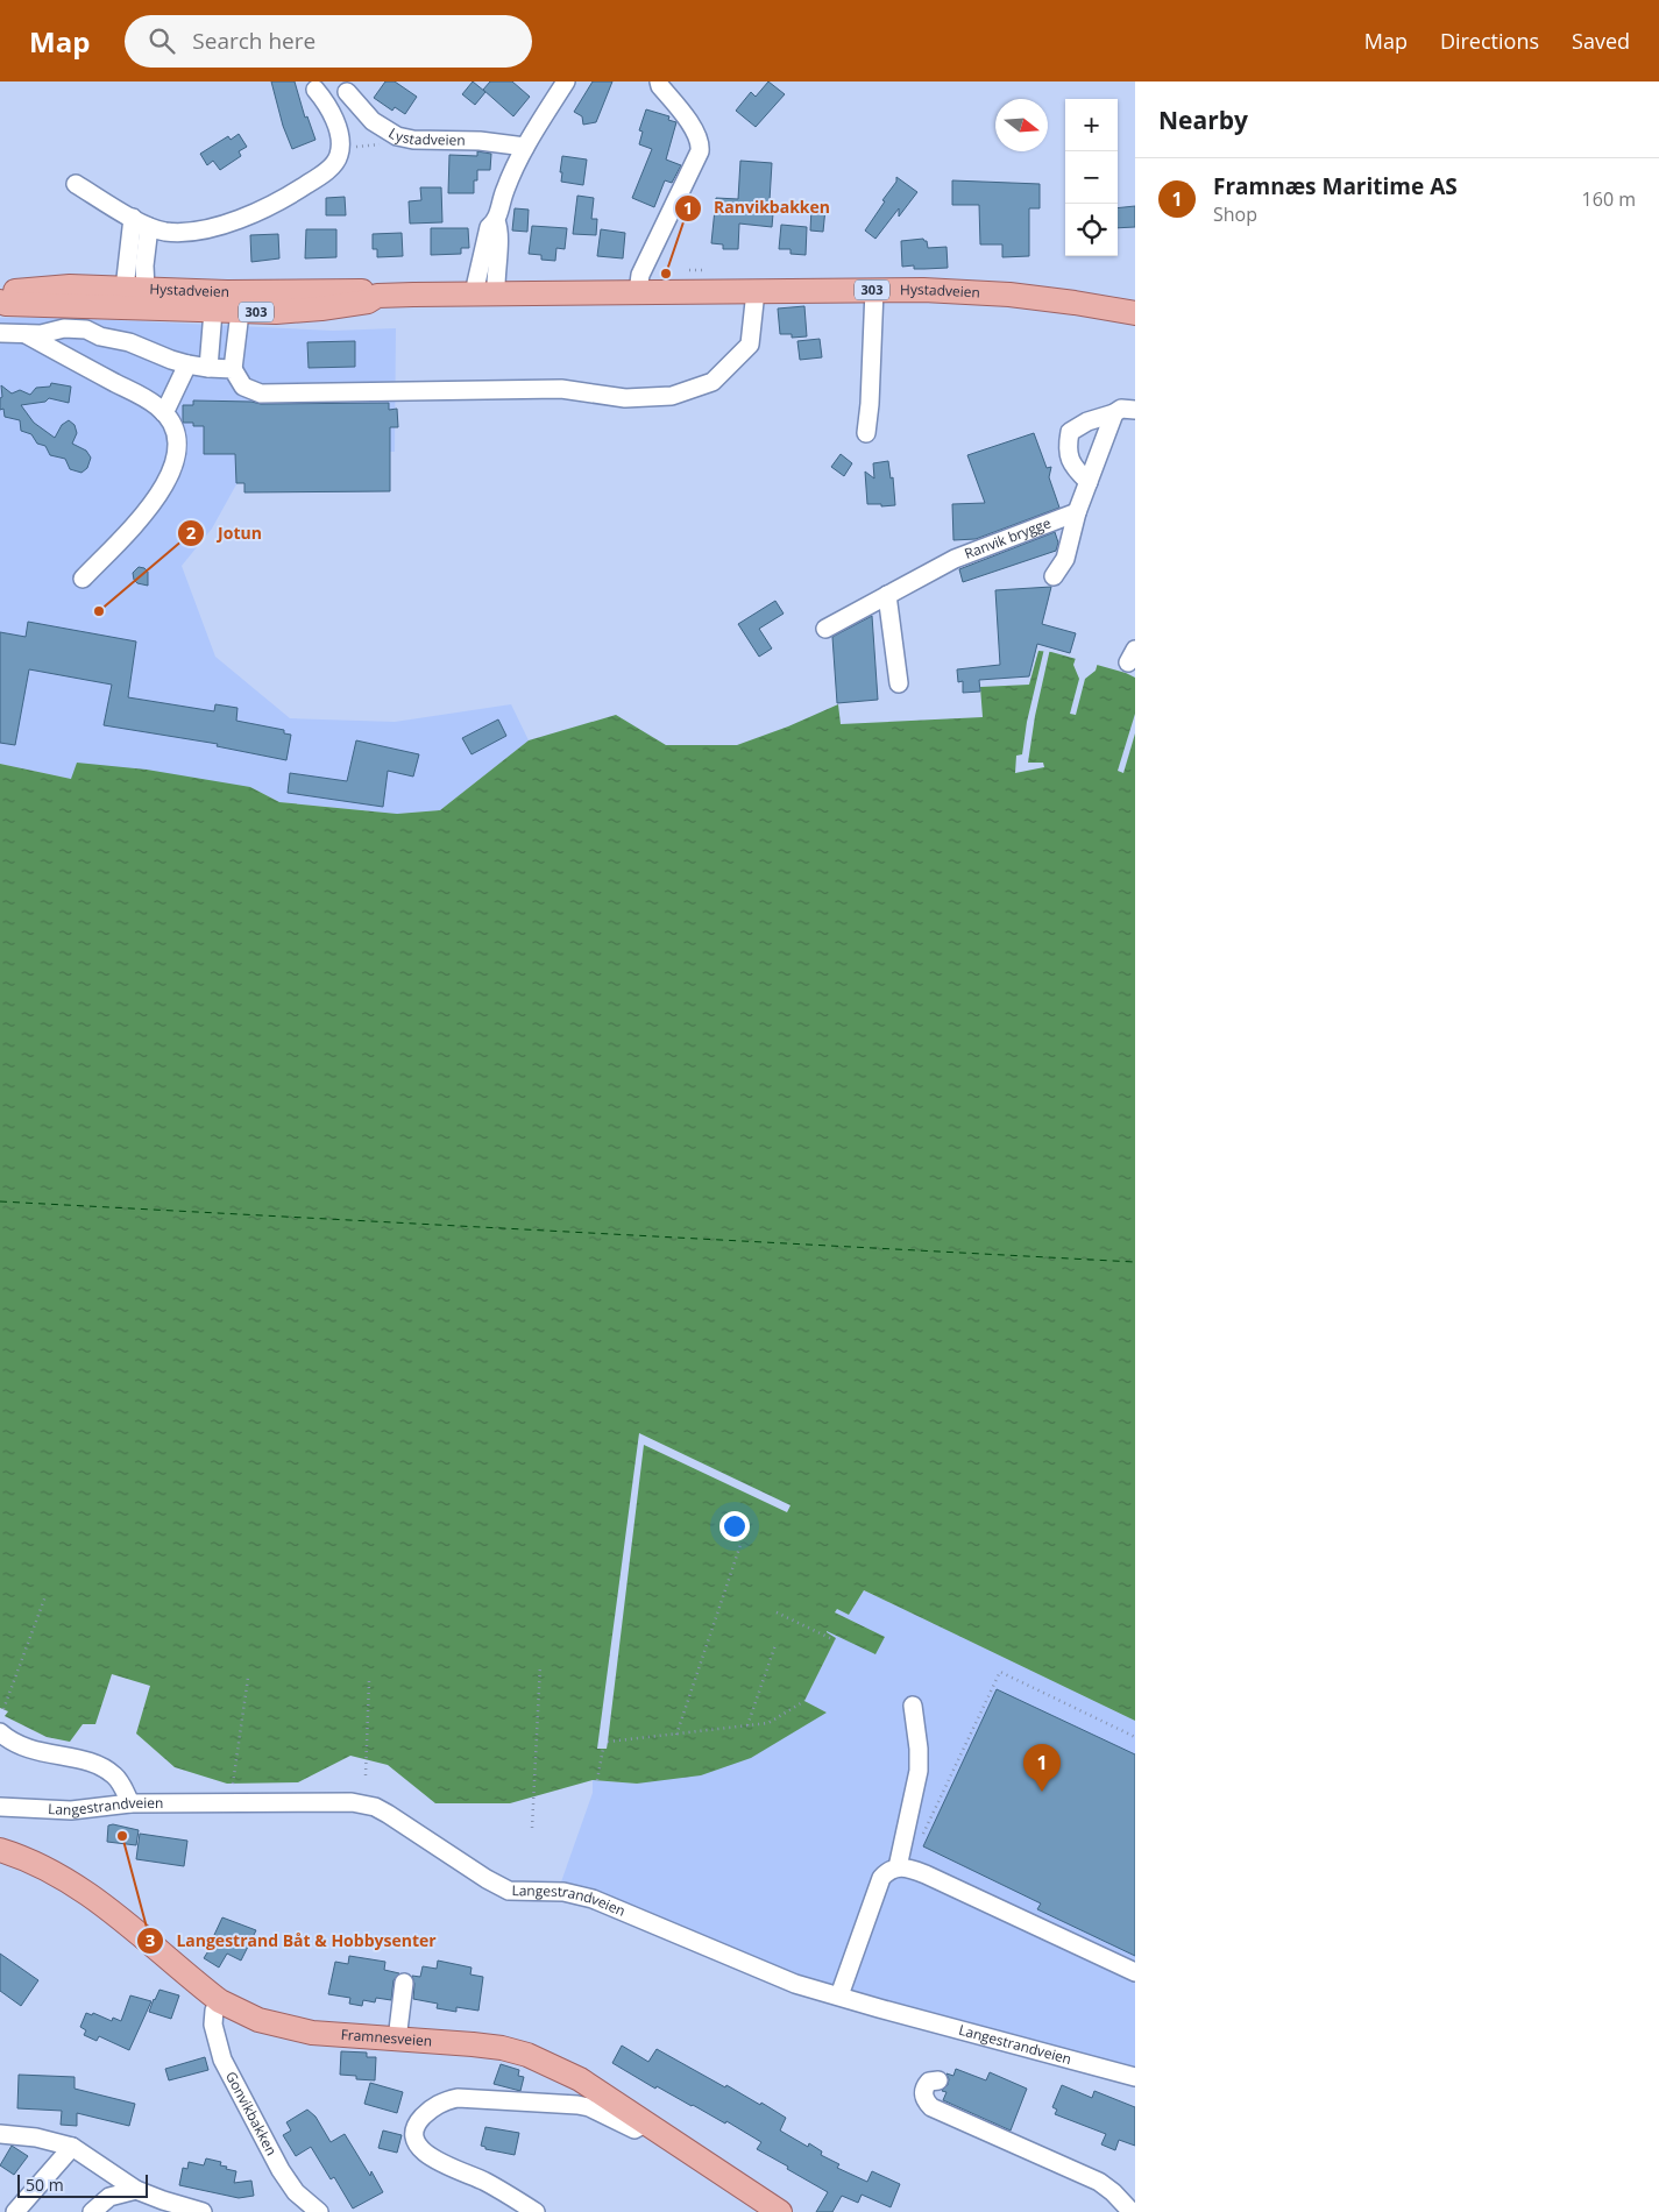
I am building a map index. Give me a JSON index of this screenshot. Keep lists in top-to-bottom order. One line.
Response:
{"streets":{"main road":["303","Hystadveien","Framnesveien"],"street":["Lystadveien","Ranvik brygge","Langestrandveien","Gonvikbakken"]},"crossings":[["Framnesveien","Gonvikbakken"]],"places":["Ranvikbakken","Jotun","Langestrand Båt & Hobbysenter"],"scale_bar":"50 m","north":"right","page":{"header":"Map","search":"Search here","nav":["Map","Directions","Saved"],"heading":"Nearby","map_buttons":["+","−"],"list":[{"mark":"1","name":"Framnæs Maritime AS","note":"Shop","value":"160 m"}],"pins":"1","scale":"50 m"}}
